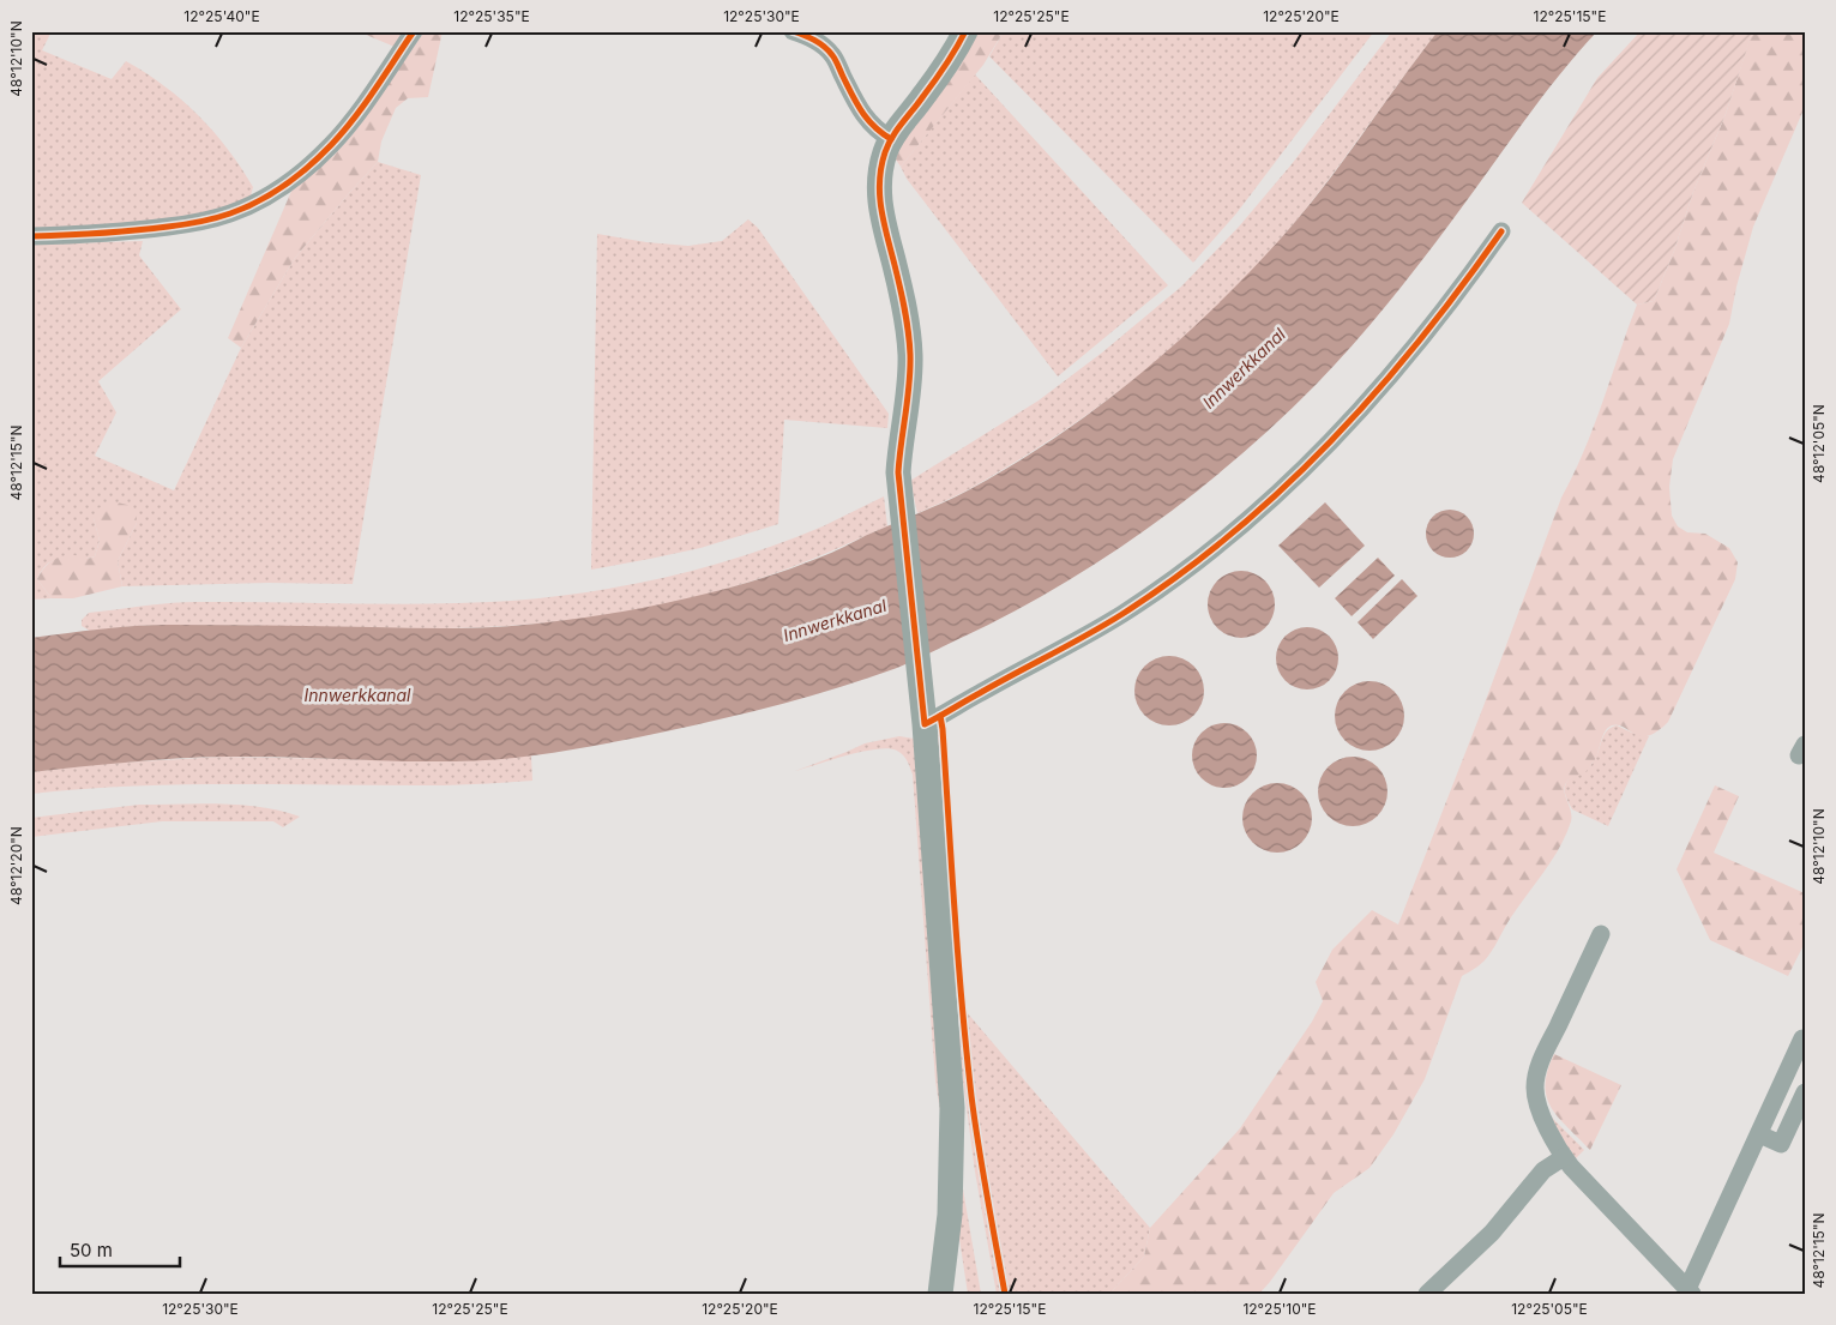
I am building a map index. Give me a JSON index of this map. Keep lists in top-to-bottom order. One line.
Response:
{"water":["Innwerkkanal"],"scale_bar":"50 m","coordinates":["12°25'40\"E","12°25'35\"E","12°25'30\"E","12°25'25\"E","12°25'20\"E","12°25'15\"E","48°12'10\"N","48°12'05\"N","48°12'15\"N","48°12'20\"N","12°25'10\"E","12°25'05\"E"]}
